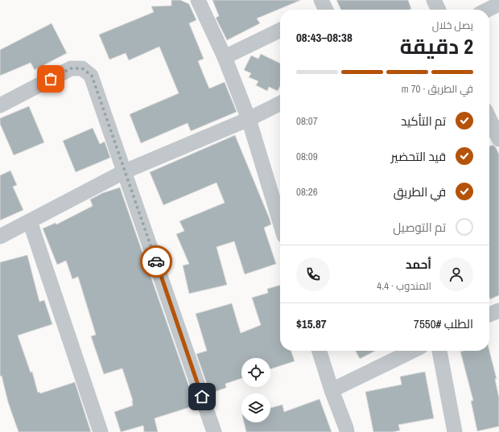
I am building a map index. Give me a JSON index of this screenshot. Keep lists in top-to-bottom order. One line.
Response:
{"page":{"heading":["2 دقيقة","يصل خلال","08:38–08:43"],"panel":["أحمد","المندوب · 4.4","الطلب #7550","$15.87"],"bar":"في الطريق · 70 m","list":[["تم التأكيد","08:07"],["قيد التحضير","08:09"],["في الطريق","08:26"],"تم التوصيل"]}}
